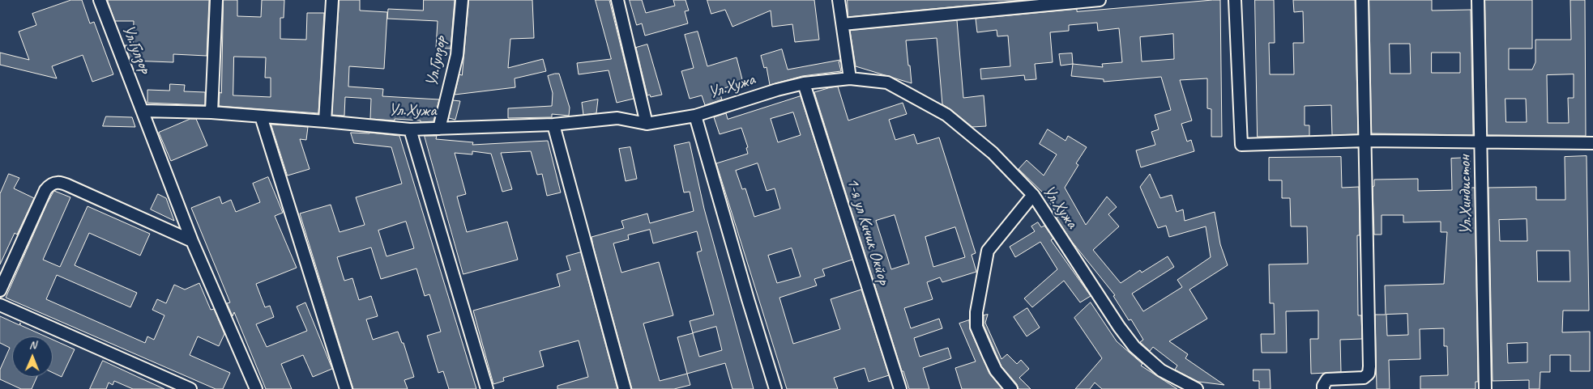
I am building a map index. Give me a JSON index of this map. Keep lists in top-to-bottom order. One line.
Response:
{"streets":{"street":["Ул.Гулзор","Ул.Хужа","Ул.Хиндистон","1-я ул Кичик Окйор"]},"crossings":[["Ул.Гулзор","Ул.Хужа"],["Ул.Хужа","1-я ул Кичик Окйор"]],"north":"top"}
